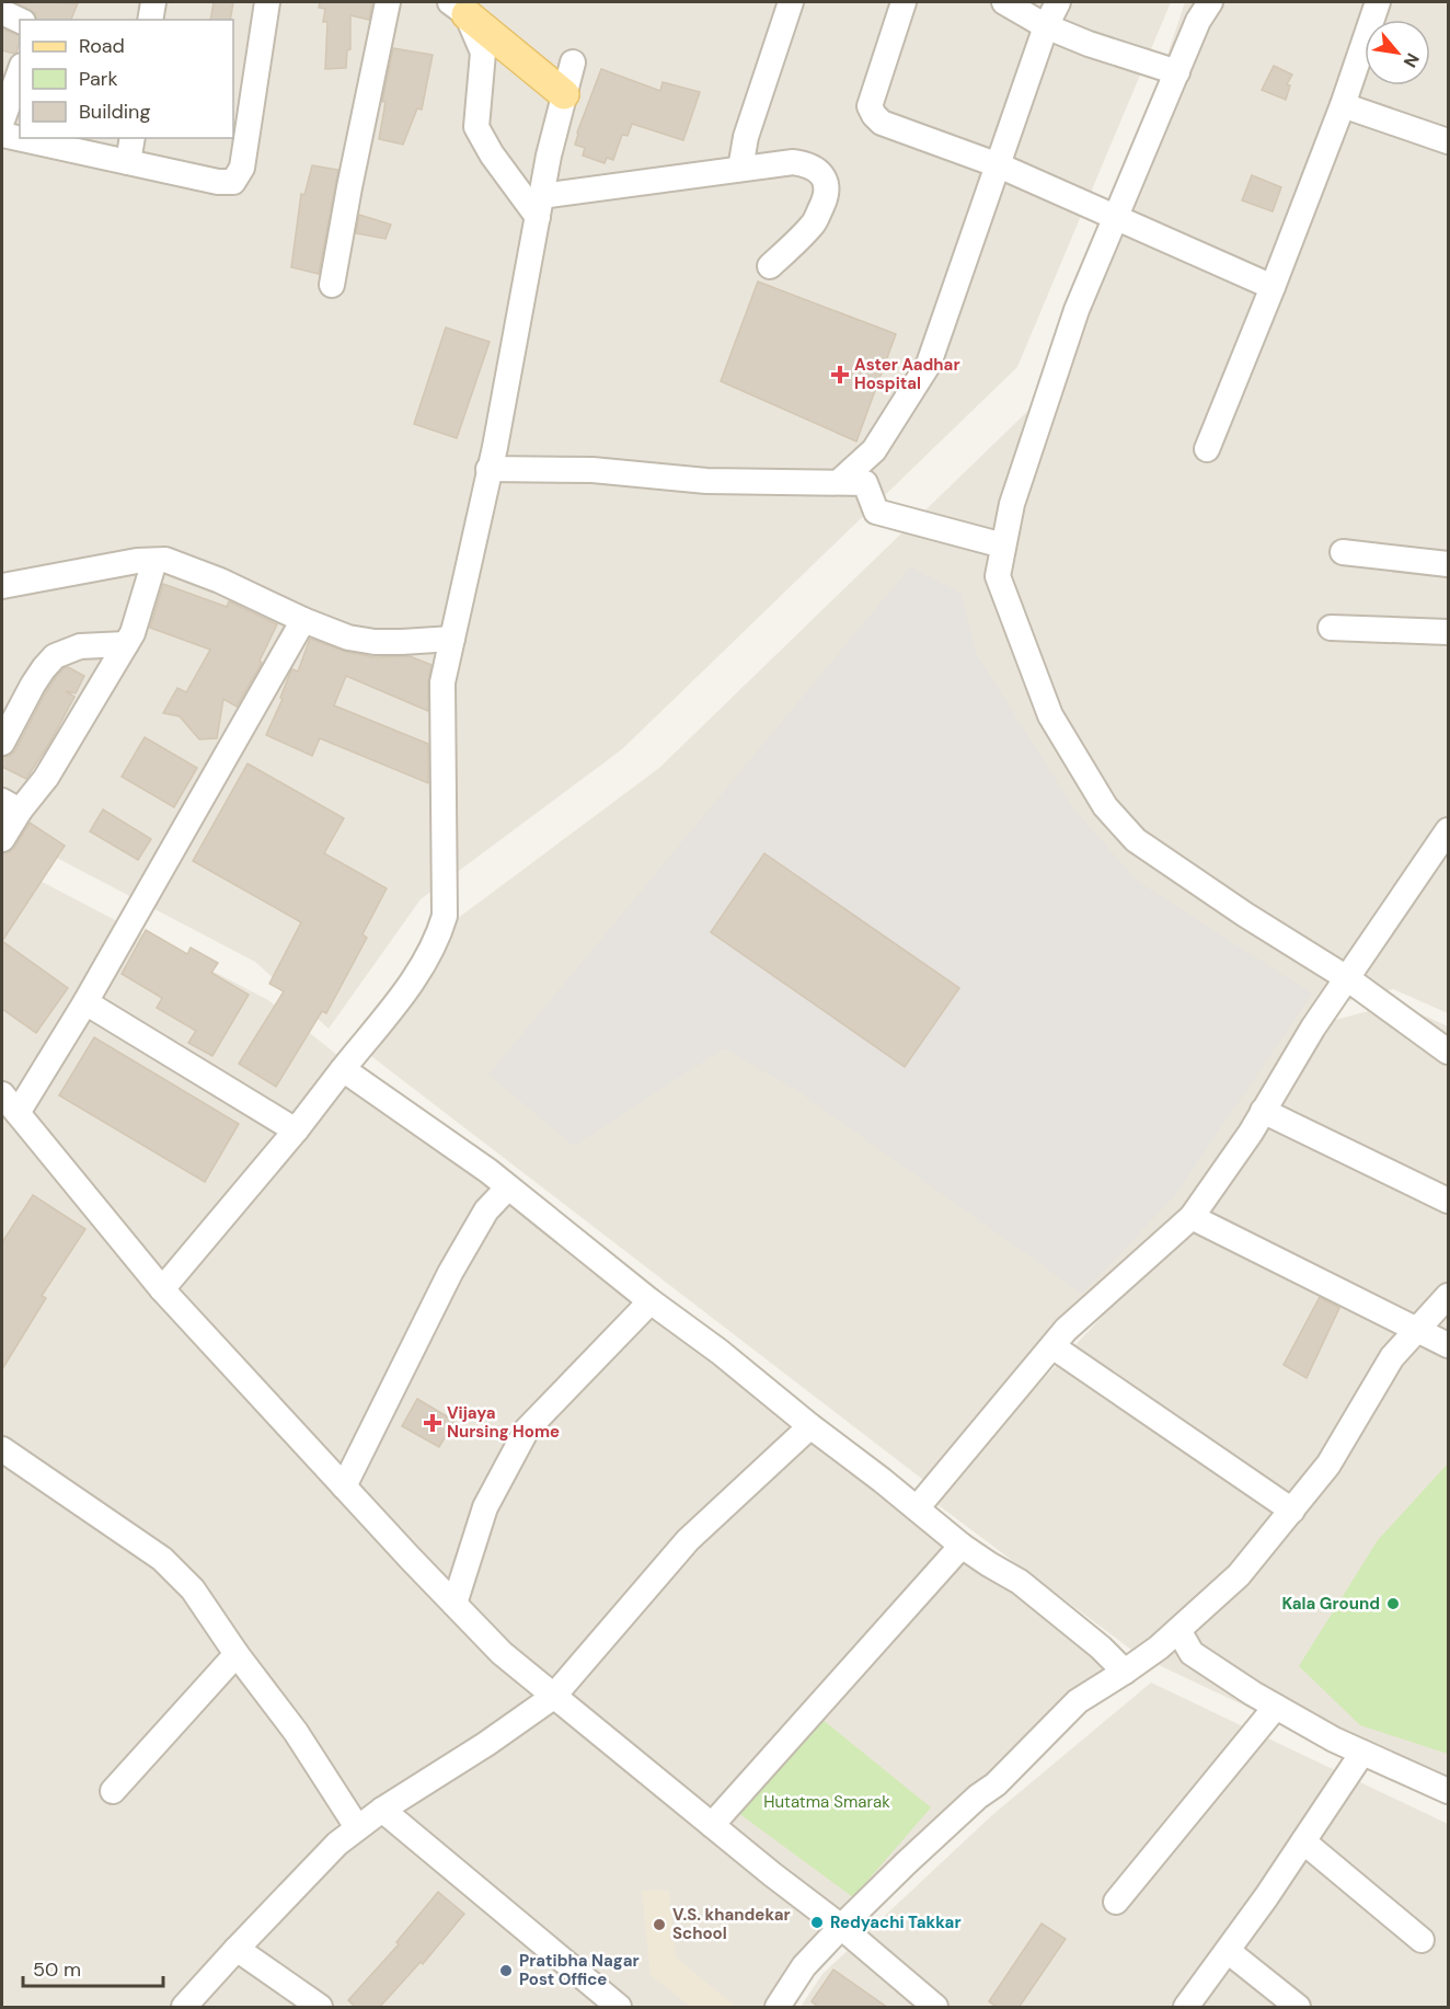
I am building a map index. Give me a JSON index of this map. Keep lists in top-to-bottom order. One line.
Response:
{"parks":["Hutatma Smarak"],"places":{"health":["Aster Aadhar Hospital","Vijaya Nursing Home"],"other":["Kala Ground","Redyachi Takkar","V.S. khandekar School","Pratibha Nagar Post Office"]},"legend":["Road","Park","Building"],"scale_bar":"50 m","north":"bottom right"}
